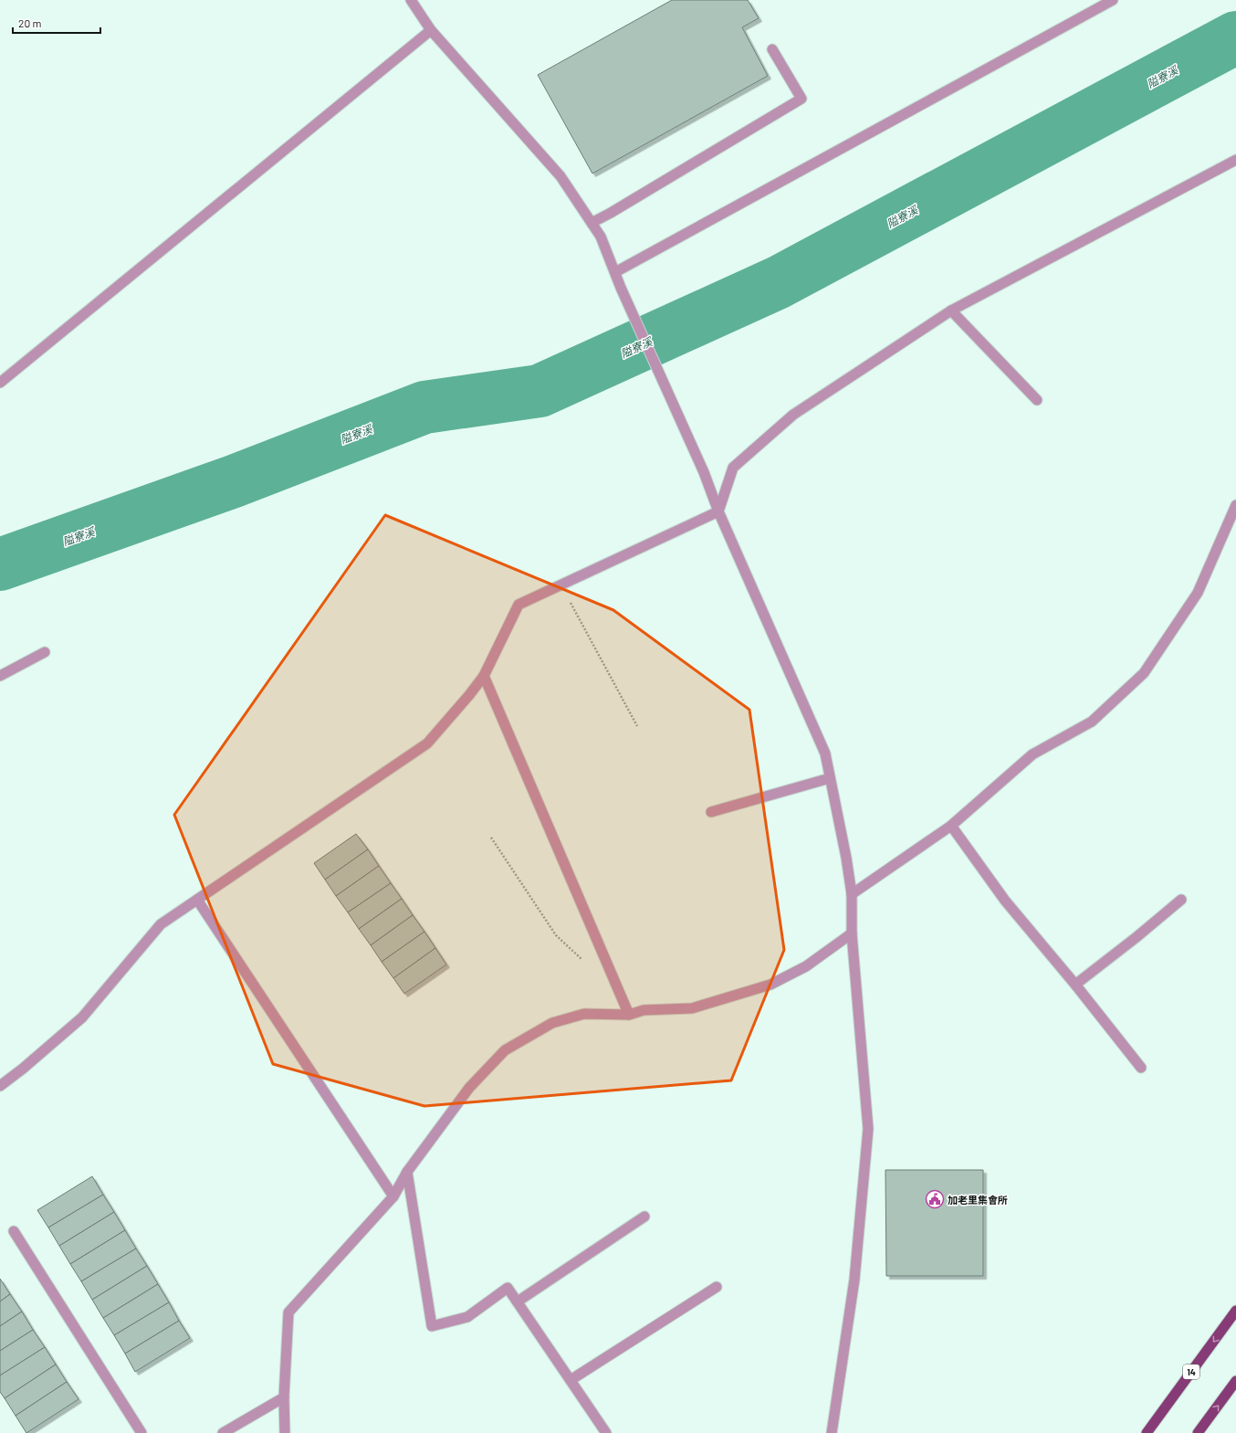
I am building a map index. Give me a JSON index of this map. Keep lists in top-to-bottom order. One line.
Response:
{"streets":{"main road":["14"]},"water":["隘寮溪"],"places":{"public building":["加老里集會所"]},"scale_bar":"20 m"}
